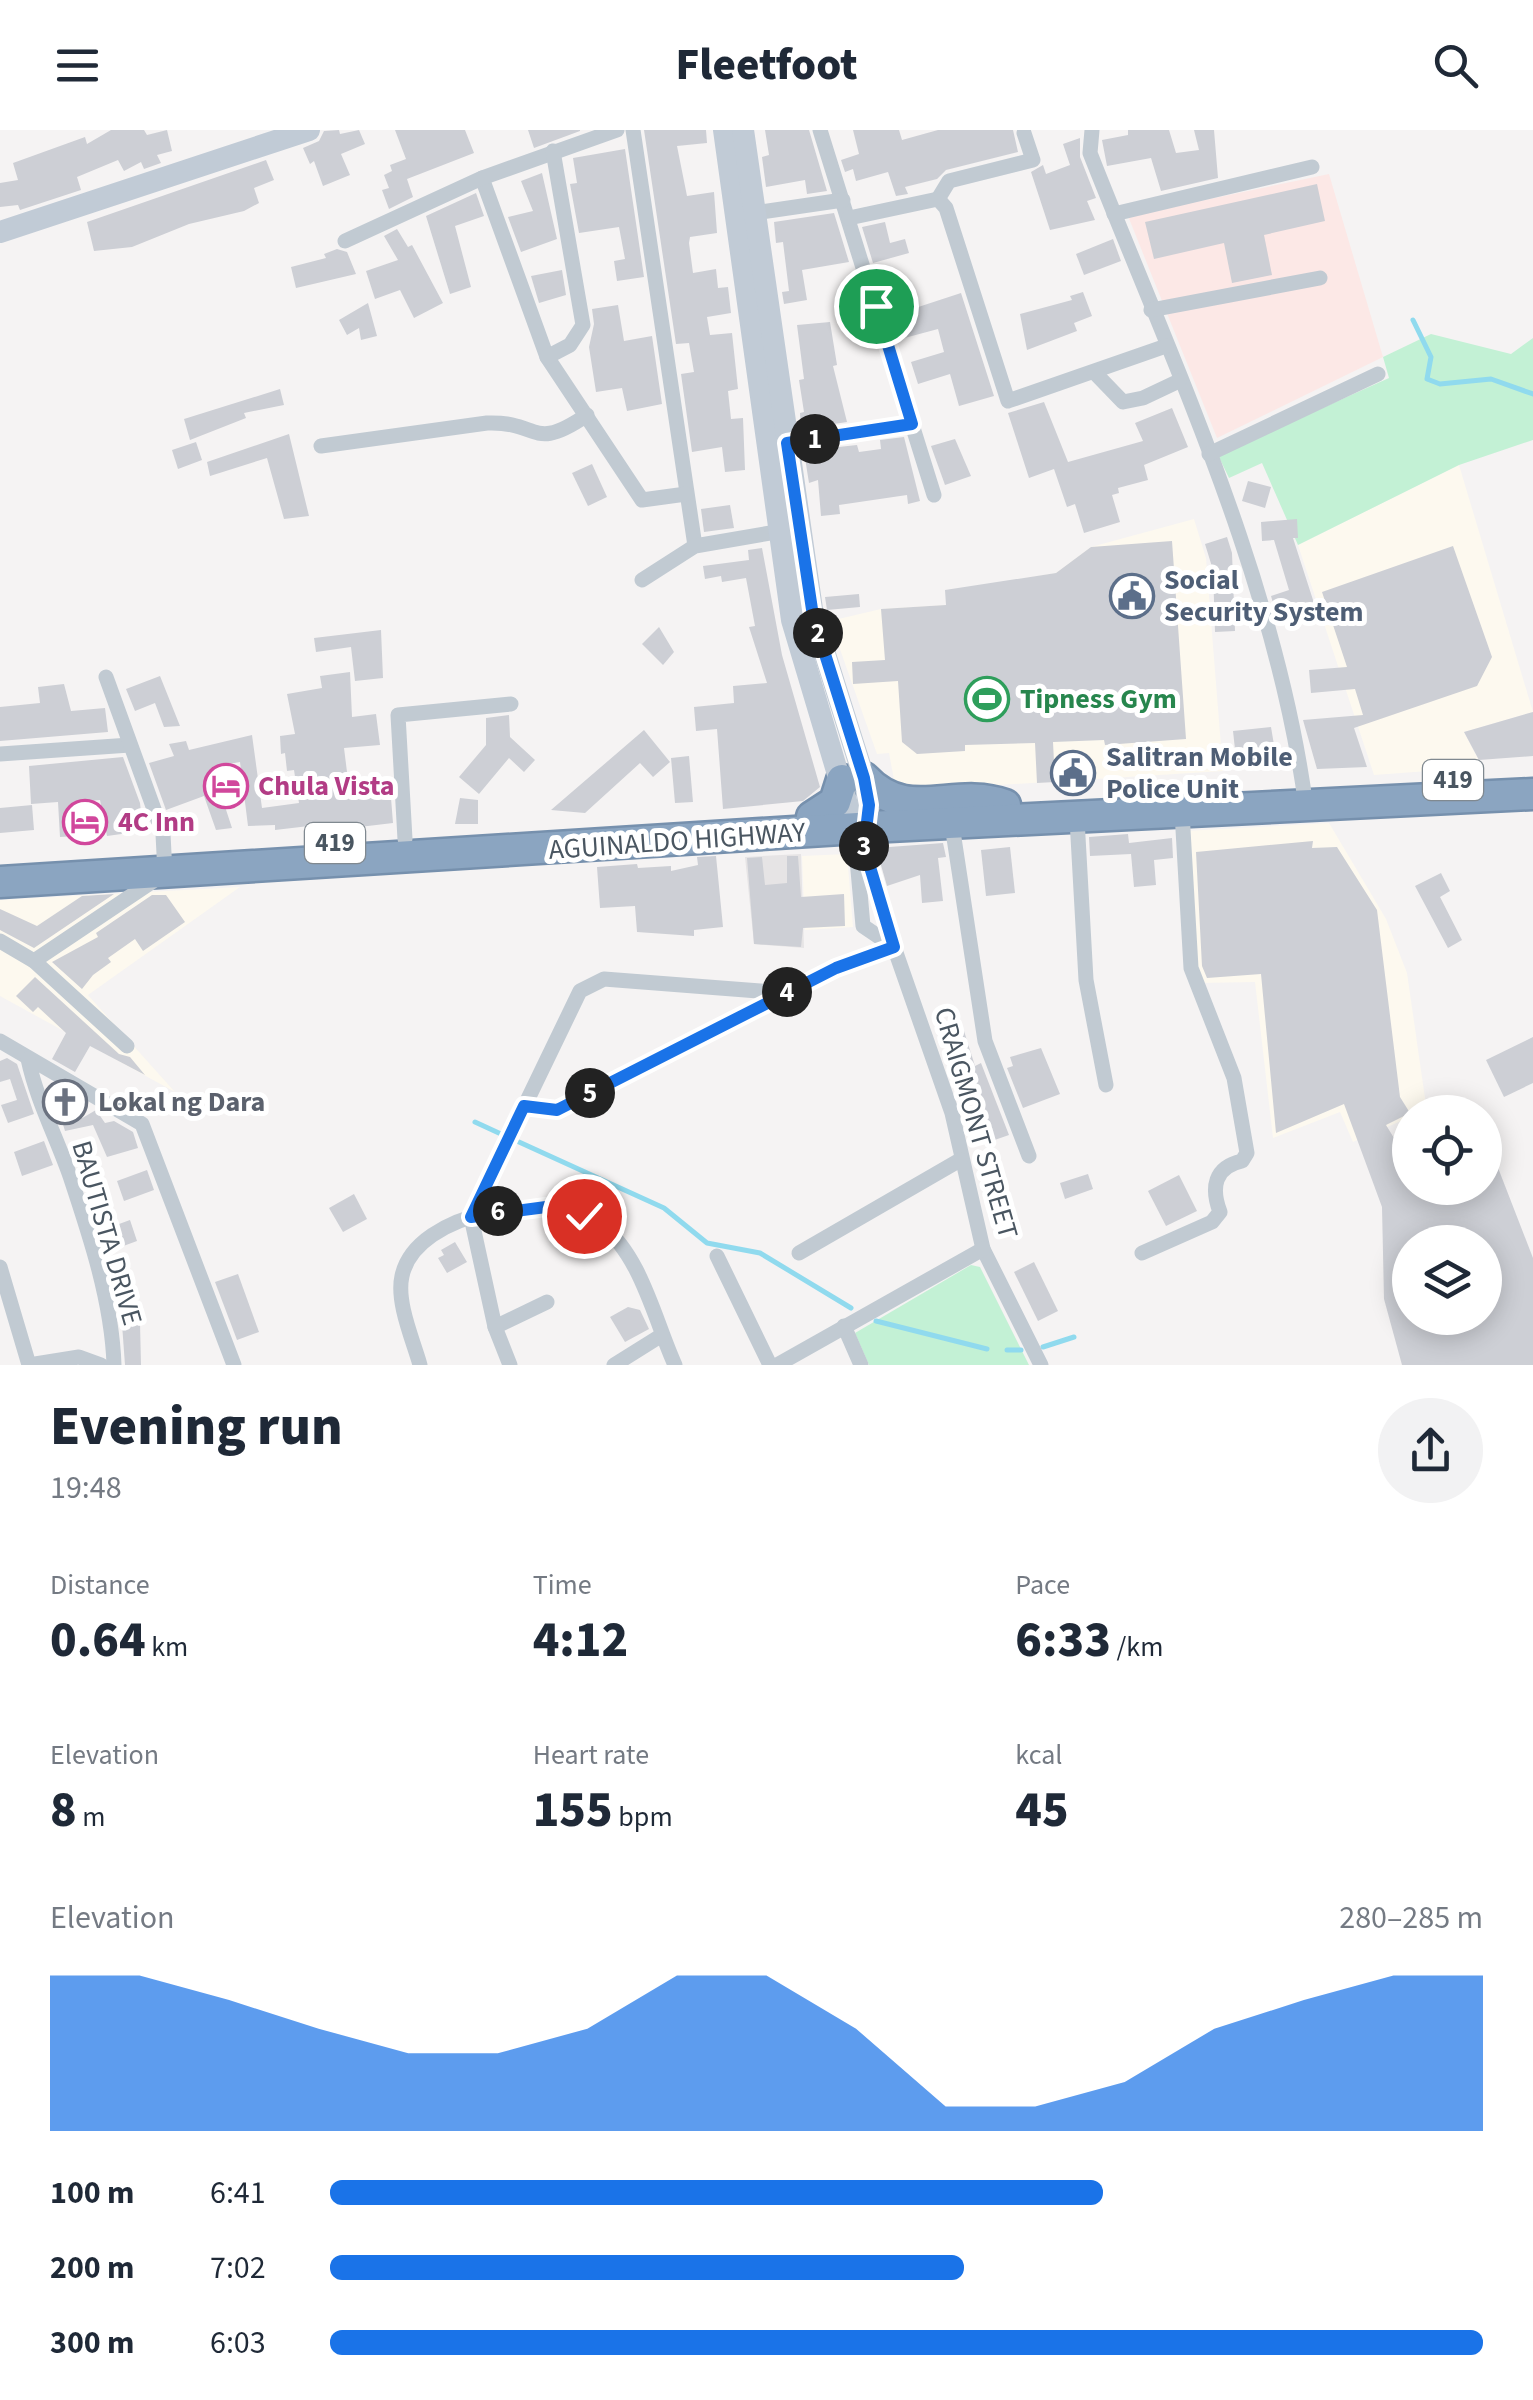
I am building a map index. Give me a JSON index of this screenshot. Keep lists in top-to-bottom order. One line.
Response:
{"streets":{"highway":["419","AGUINALDO HIGHWAY"],"street":["CRAIGMONT STREET","BAUTISTA DRIVE"]},"crossings":[["AGUINALDO HIGHWAY","CRAIGMONT STREET"]],"places":{"public building":["Social Security System","Salitran Mobile Police Unit"],"sports":["Tipness Gym"],"hotel":["Chula Vista","4C Inn"],"church":["Lokal ng Dara"]},"page":{"header":"Fleetfoot","pins":["1","2","3","4","5","6"],"heading":["Evening run","19:48"],"stats":[["Distance","0.64 km"],["Time","4:12"],["Pace","6:33 /km"],["Elevation","8 m"],["Heart rate","155 bpm"],["kcal","45"]],"chart":["Elevation","280–285 m"],"list":[{"name":"100 m","note":"6:41"},{"name":"200 m","note":"7:02"},{"name":"300 m","note":"6:03"}]}}
